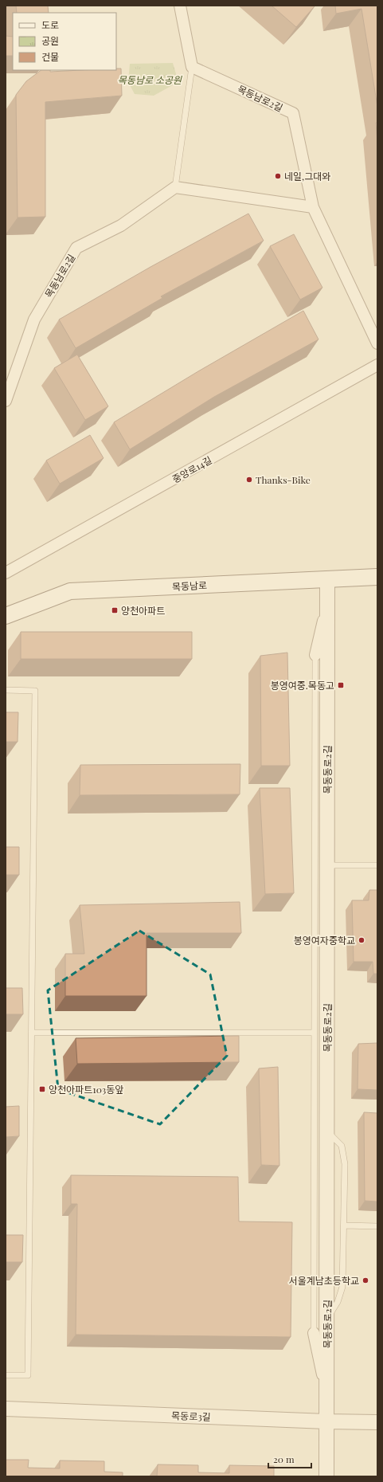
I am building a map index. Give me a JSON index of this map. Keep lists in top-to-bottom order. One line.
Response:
{"streets":{"main road":["목동남로"],"street":["목동남로2길","중앙로14길","목동동로2길","목동로3길"]},"crossings":[["목동남로","목동동로2길"],["목동동로2길","목동로3길"]],"parks":["목동남로 소공원"],"places":{"other":["네일,그대와","Thanks-Bike","봉영여자중학교","서울계남초등학교"],"transit":["양천아파트","봉영여중.목동고","양천아파트103동앞"]},"legend":["도로","공원","건물"],"scale_bar":"20 m"}
